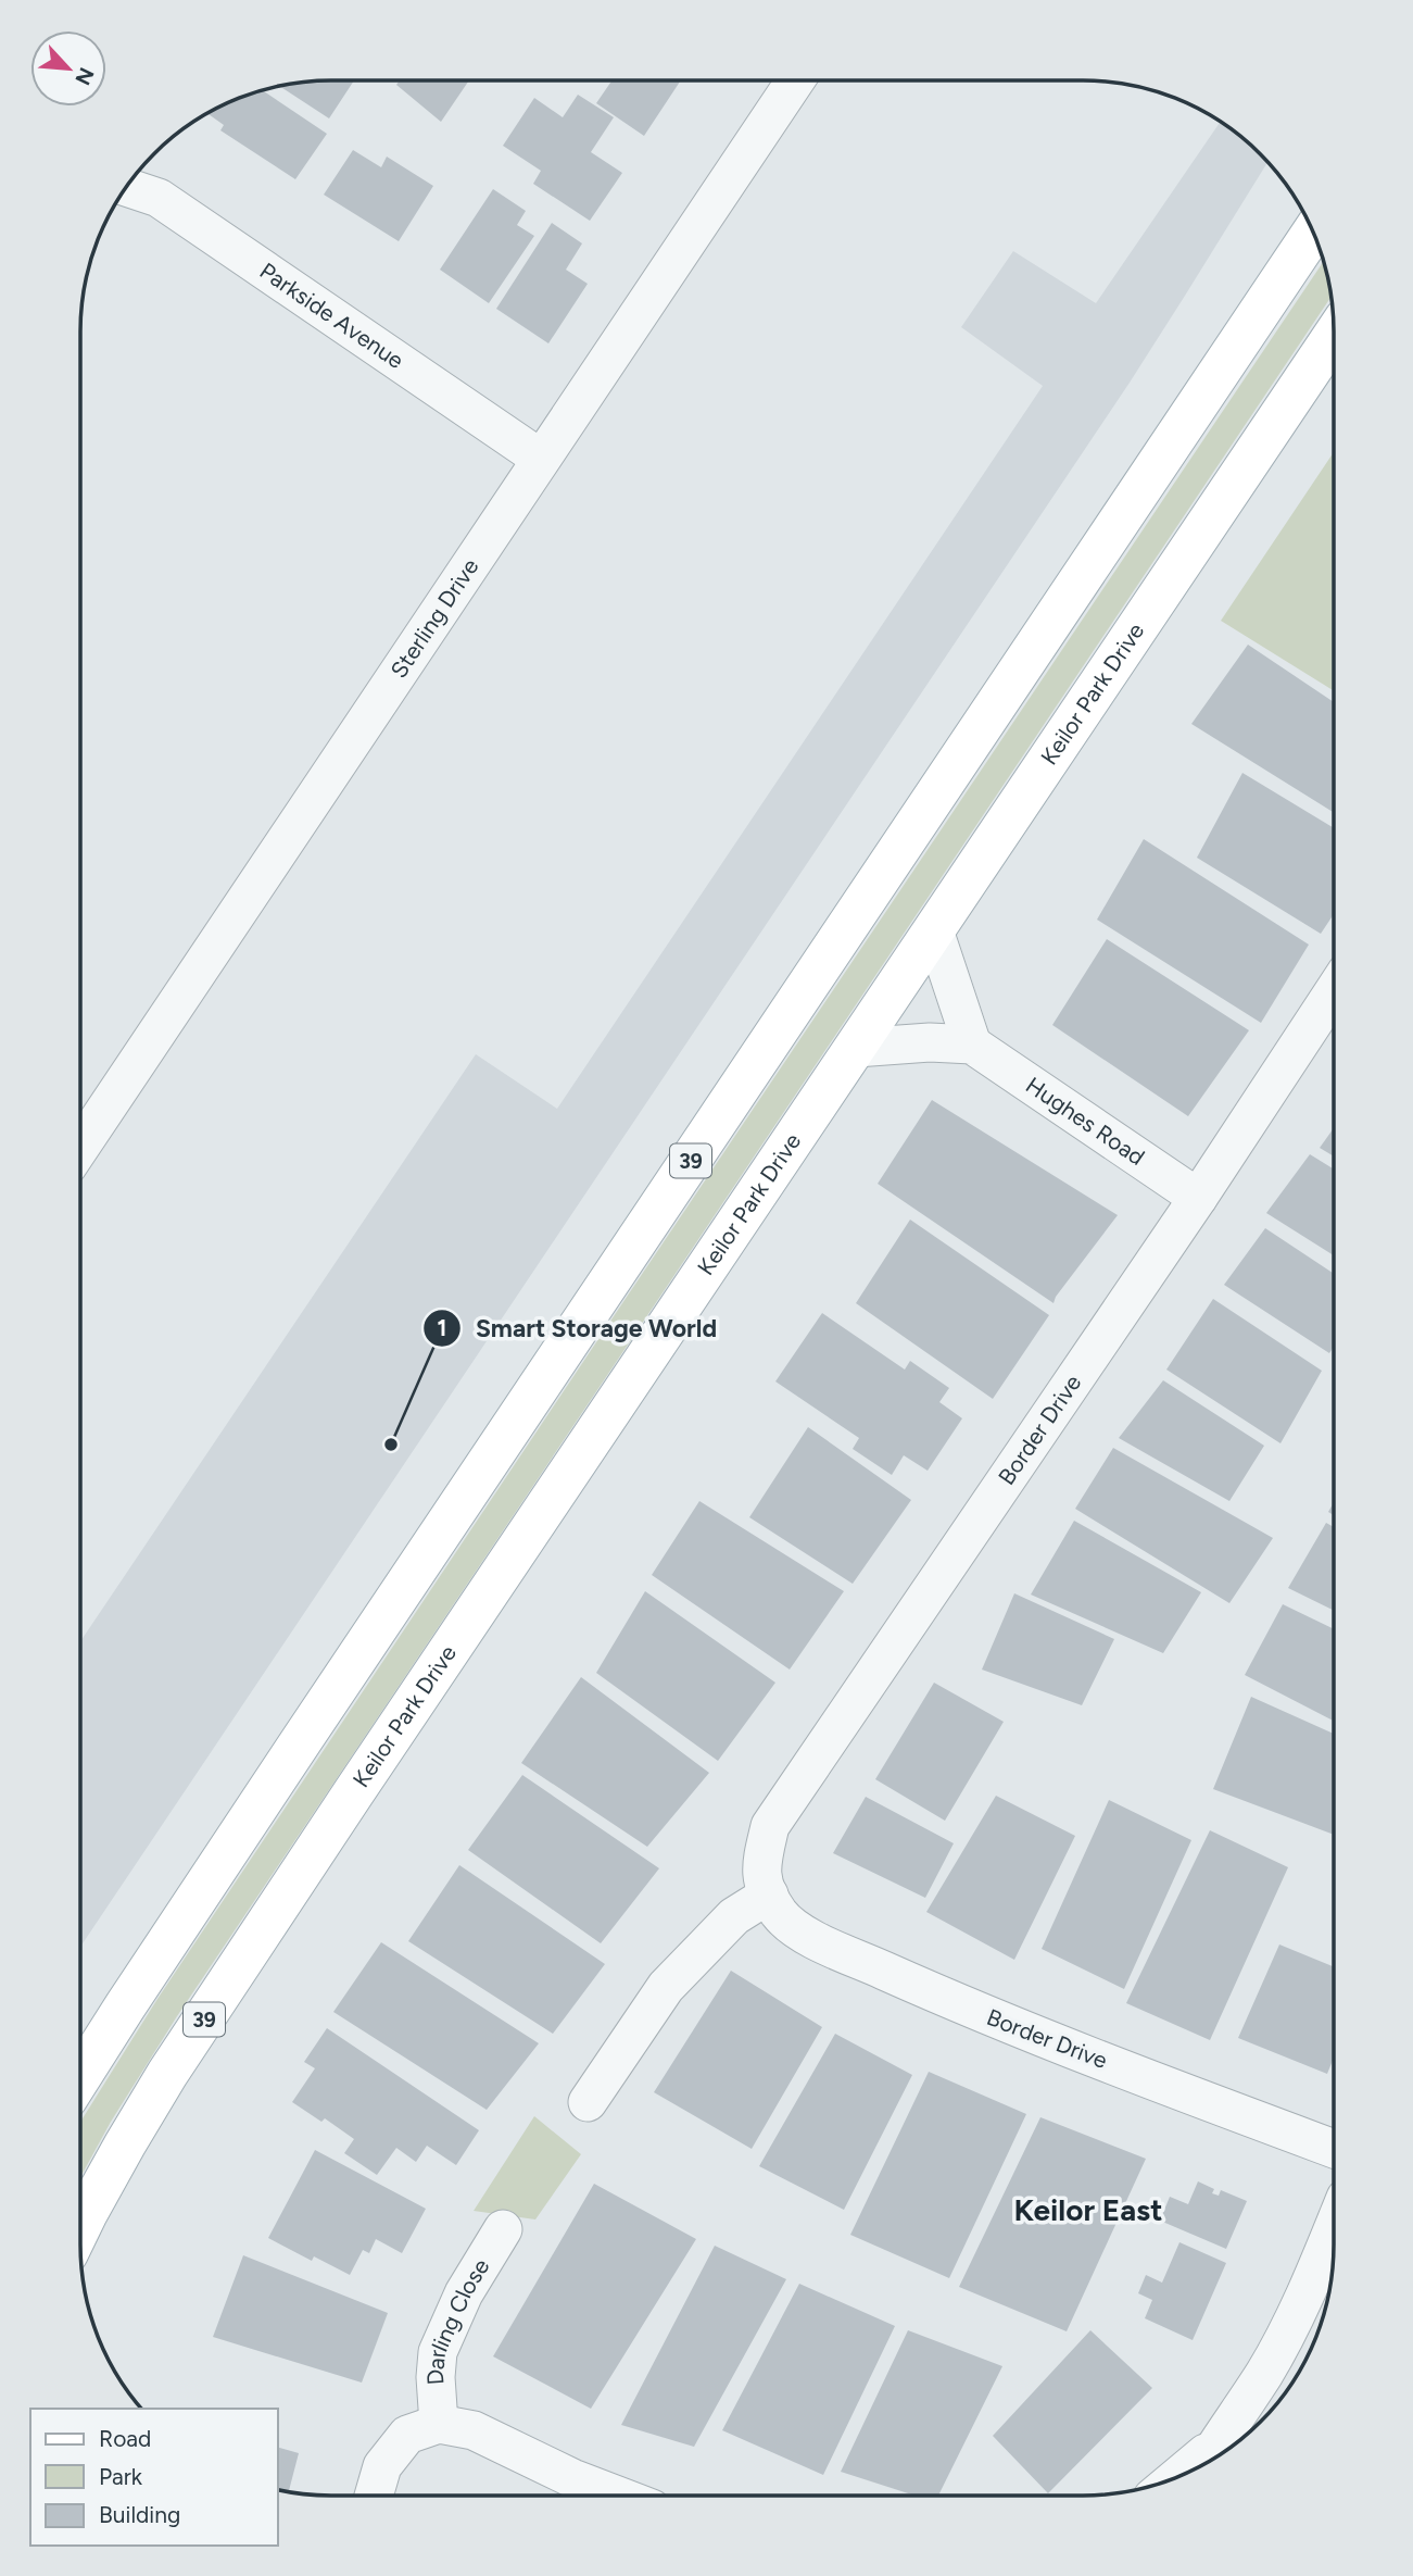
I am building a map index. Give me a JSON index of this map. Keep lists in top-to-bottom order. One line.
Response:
{"streets":{"main road":["Keilor Park Drive","39"],"street":["Parkside Avenue","Sterling Drive","Hughes Road","Border Drive","Darling Close"]},"crossings":[["Parkside Avenue","Sterling Drive"],["Hughes Road","Border Drive"]],"districts":["Keilor East"],"places":["Smart Storage World"],"legend":["Road","Park","Building"],"north":"bottom right"}
